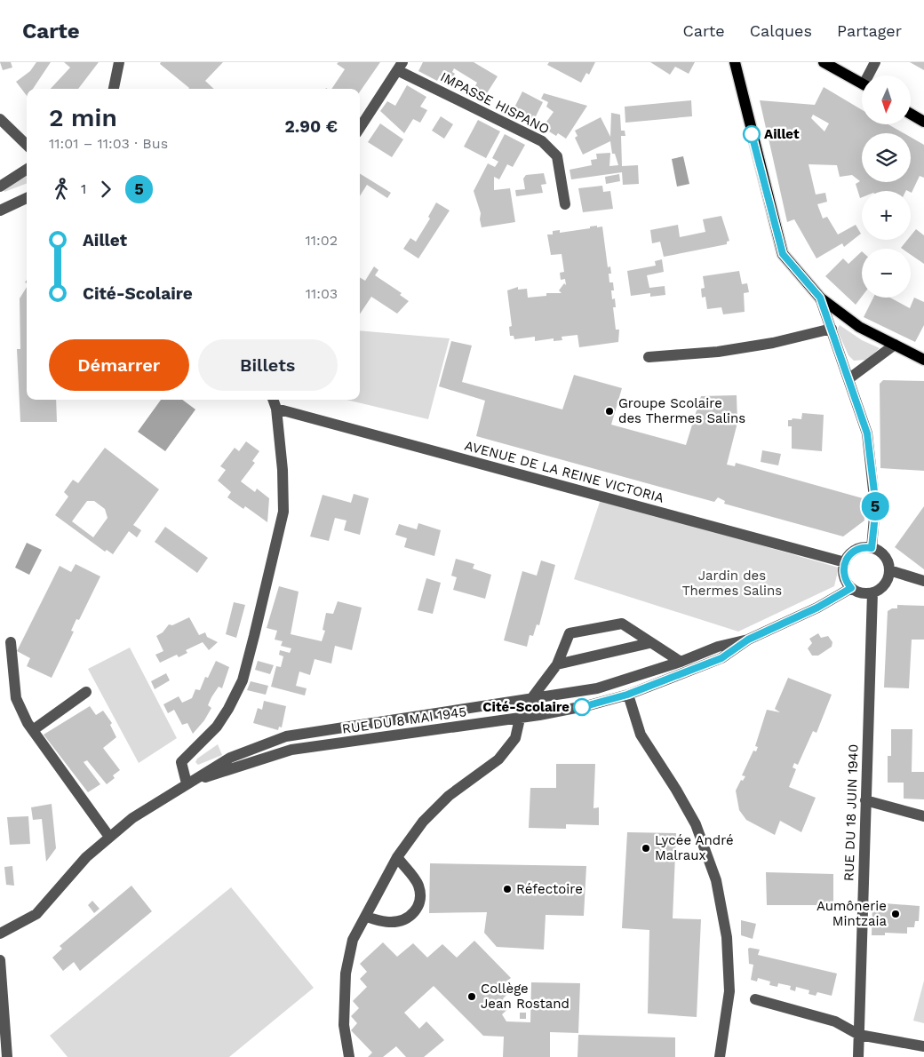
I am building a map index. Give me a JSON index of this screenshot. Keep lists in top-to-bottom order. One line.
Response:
{"streets":{"street":["IMPASSE HISPANO","AVENUE DE LA REINE VICTORIA","RUE DU 8 MAI 1945","RUE DU 18 JUIN 1940"]},"crossings":[["AVENUE DE LA REINE VICTORIA","RUE DU 8 MAI 1945"],["AVENUE DE LA REINE VICTORIA","RUE DU 18 JUIN 1940"],["RUE DU 8 MAI 1945","RUE DU 18 JUIN 1940"]],"parks":["Jardin des Thermes Salins"],"places":["Aillet","Groupe Scolaire des Thermes Salins","Cité-Scolaire","Lycée André Malraux","Réfectoire","Aumônerie Mintzaia","Collège Jean Rostand"],"lines":["bus line 5"],"north":"bottom","page":{"header":"Carte","nav":["Carte","Calques","Partager"],"on_map":"5","map_buttons":["+","−"],"heading":["2 min","11:01 – 11:03 · Bus","2.90 €"],"legs":["1","5"],"list":[{"name":"Aillet","value":"11:02"},{"name":"Cité-Scolaire","value":"11:03"}],"buttons":["Démarrer","Billets"]}}
